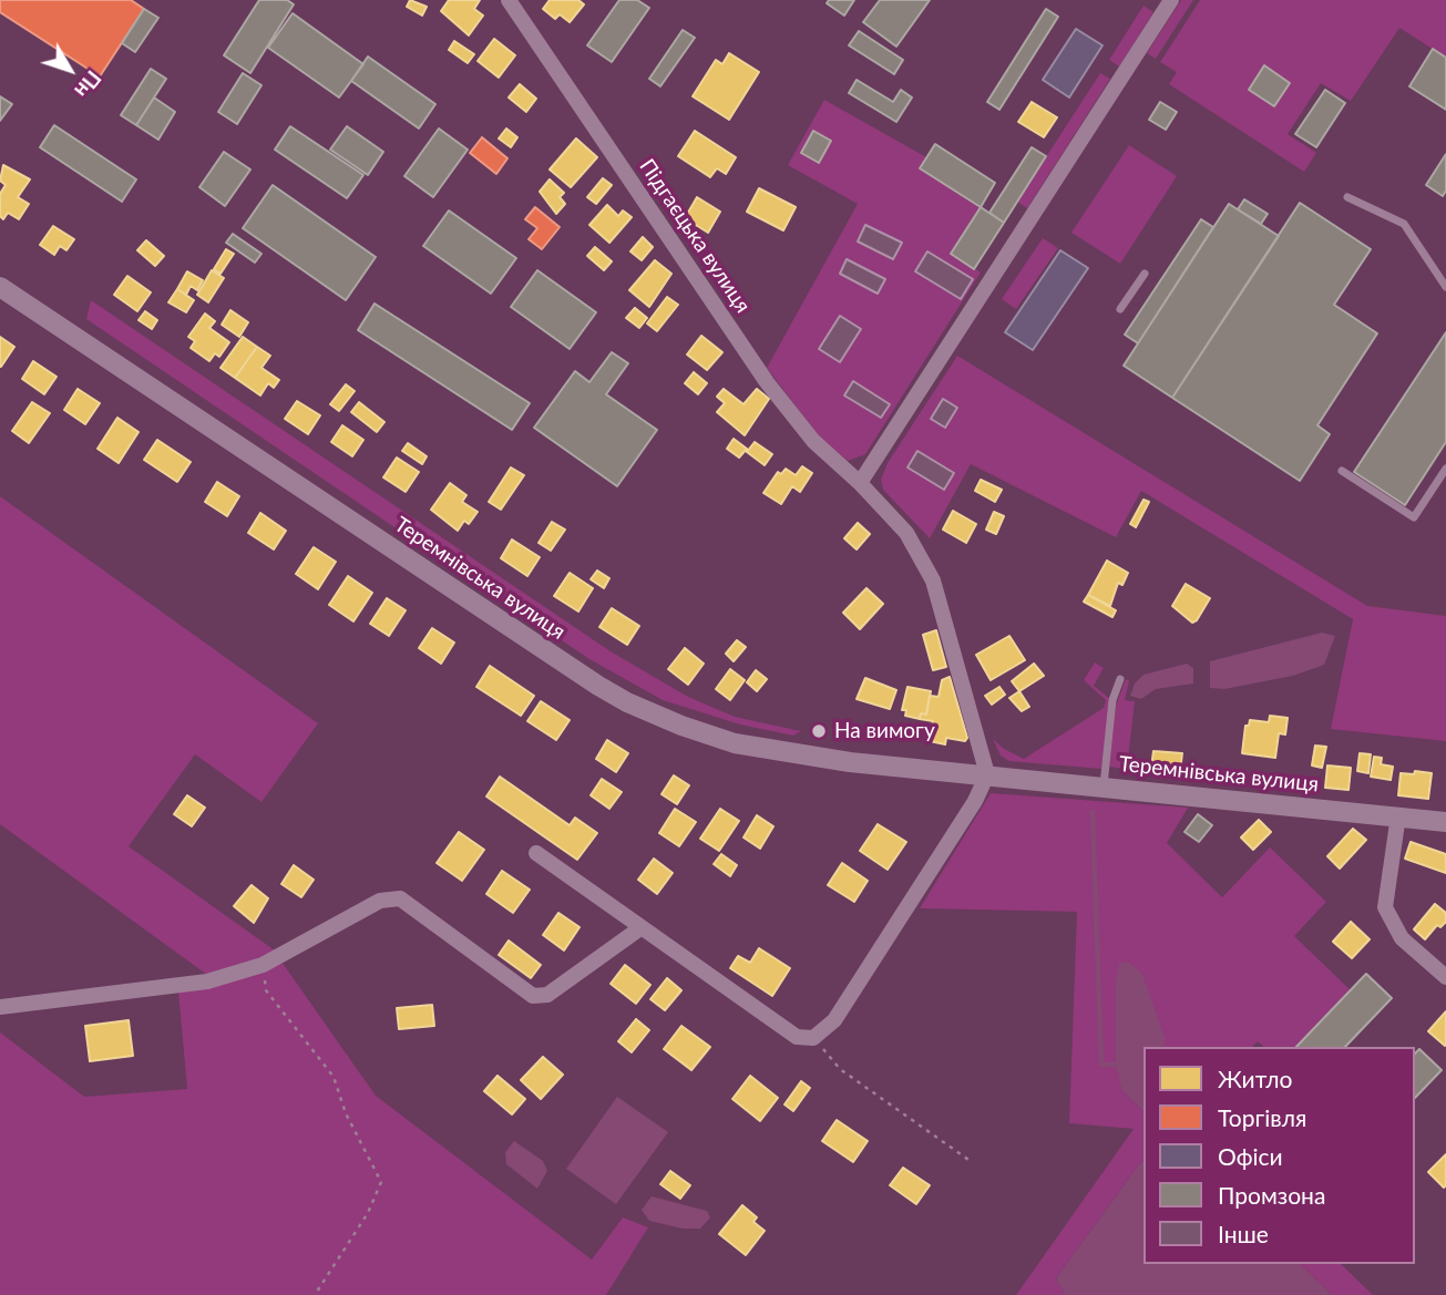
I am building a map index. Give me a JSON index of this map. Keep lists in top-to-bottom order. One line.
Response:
{"streets":{"street":["Підгаєцька вулиця","Теремнівська вулиця"]},"crossings":[["Підгаєцька вулиця","Теремнівська вулиця"]],"places":["На вимогу"],"legend":["Житло","Торгівля","Офіси","Промзона","Інше"],"north":"bottom right"}
